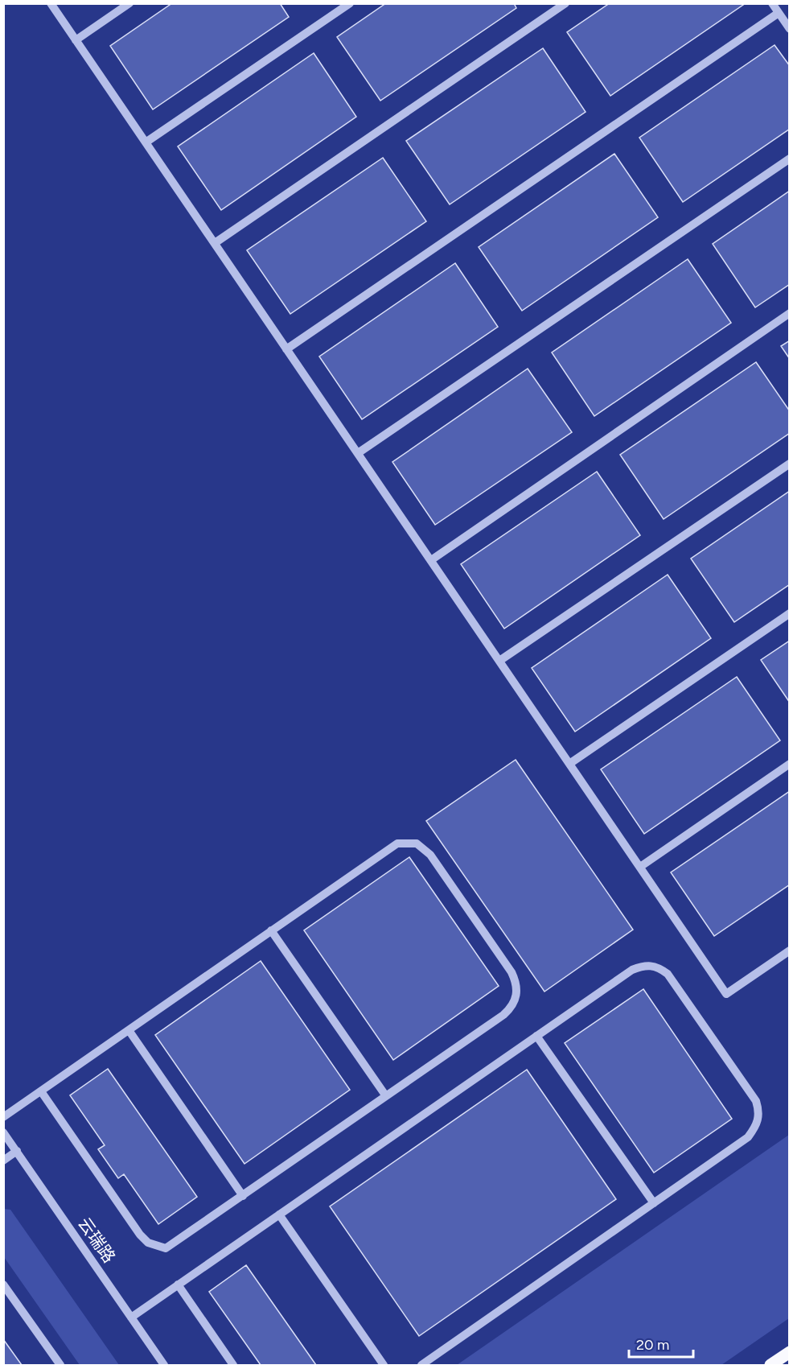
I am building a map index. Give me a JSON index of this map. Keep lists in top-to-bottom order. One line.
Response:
{"streets":{"street":["云瑞路"]},"scale_bar":"20 m"}
